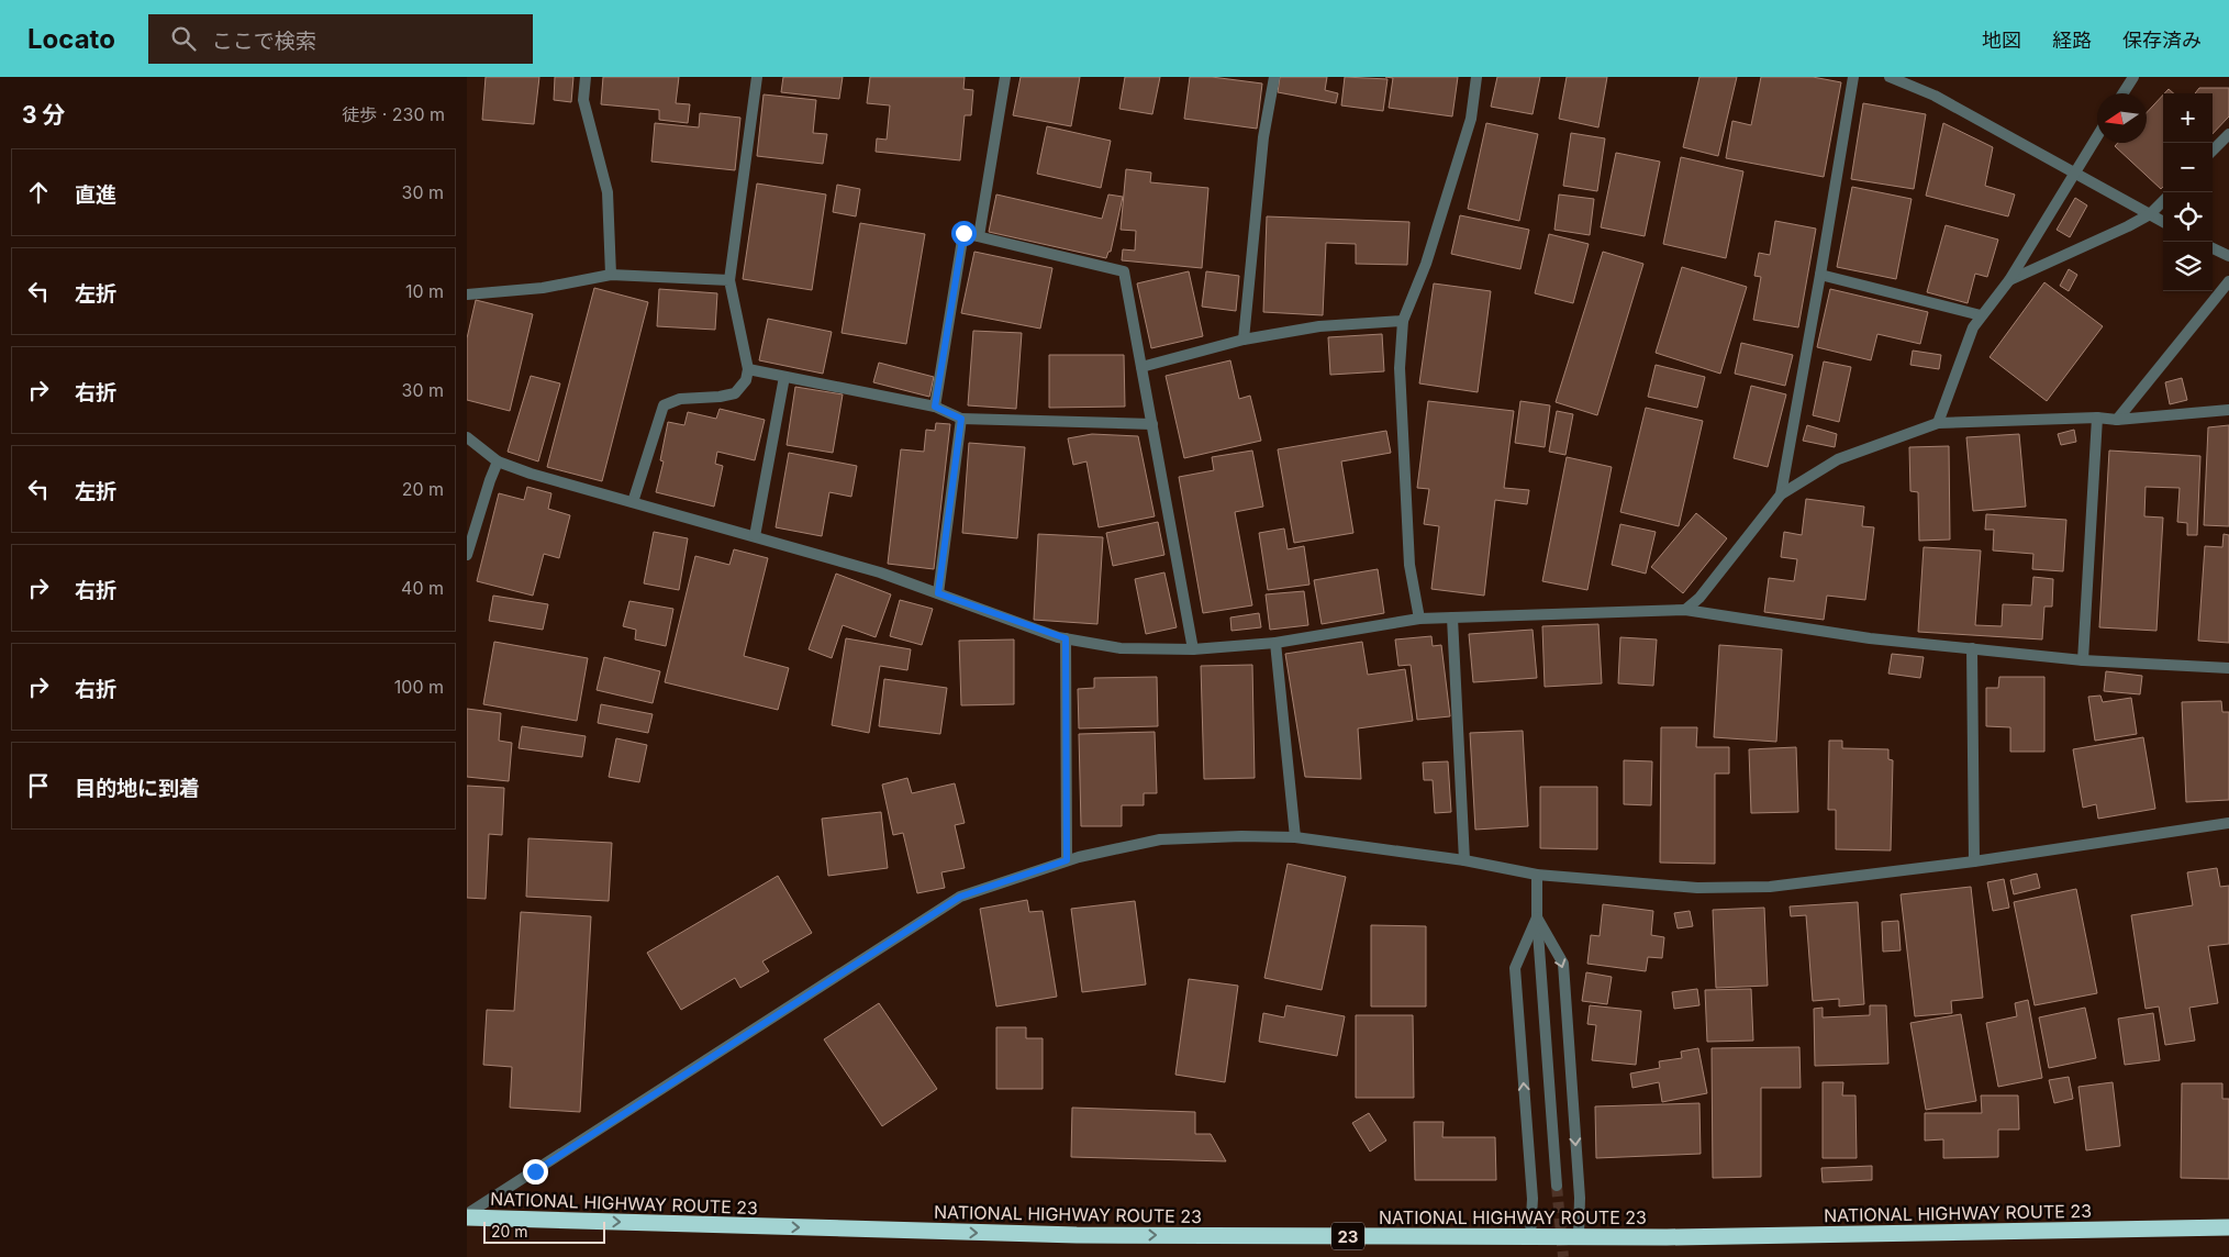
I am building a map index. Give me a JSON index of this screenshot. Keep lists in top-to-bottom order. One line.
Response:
{"streets":{"highway":["NATIONAL HIGHWAY ROUTE 23","23"]},"one_way":["NATIONAL HIGHWAY ROUTE 23"],"scale_bar":"20 m","north":"left","page":{"header":"Locato","search":"ここで検索","nav":["地図","経路","保存済み"],"heading":["3 分","徒歩 · 230 m"],"map_buttons":["+","−"],"list":[["直進","30 m"],["左折","10 m"],["右折","30 m"],["左折","20 m"],["右折","40 m"],["右折","100 m"],"目的地に到着"],"scale":"20 m"}}
